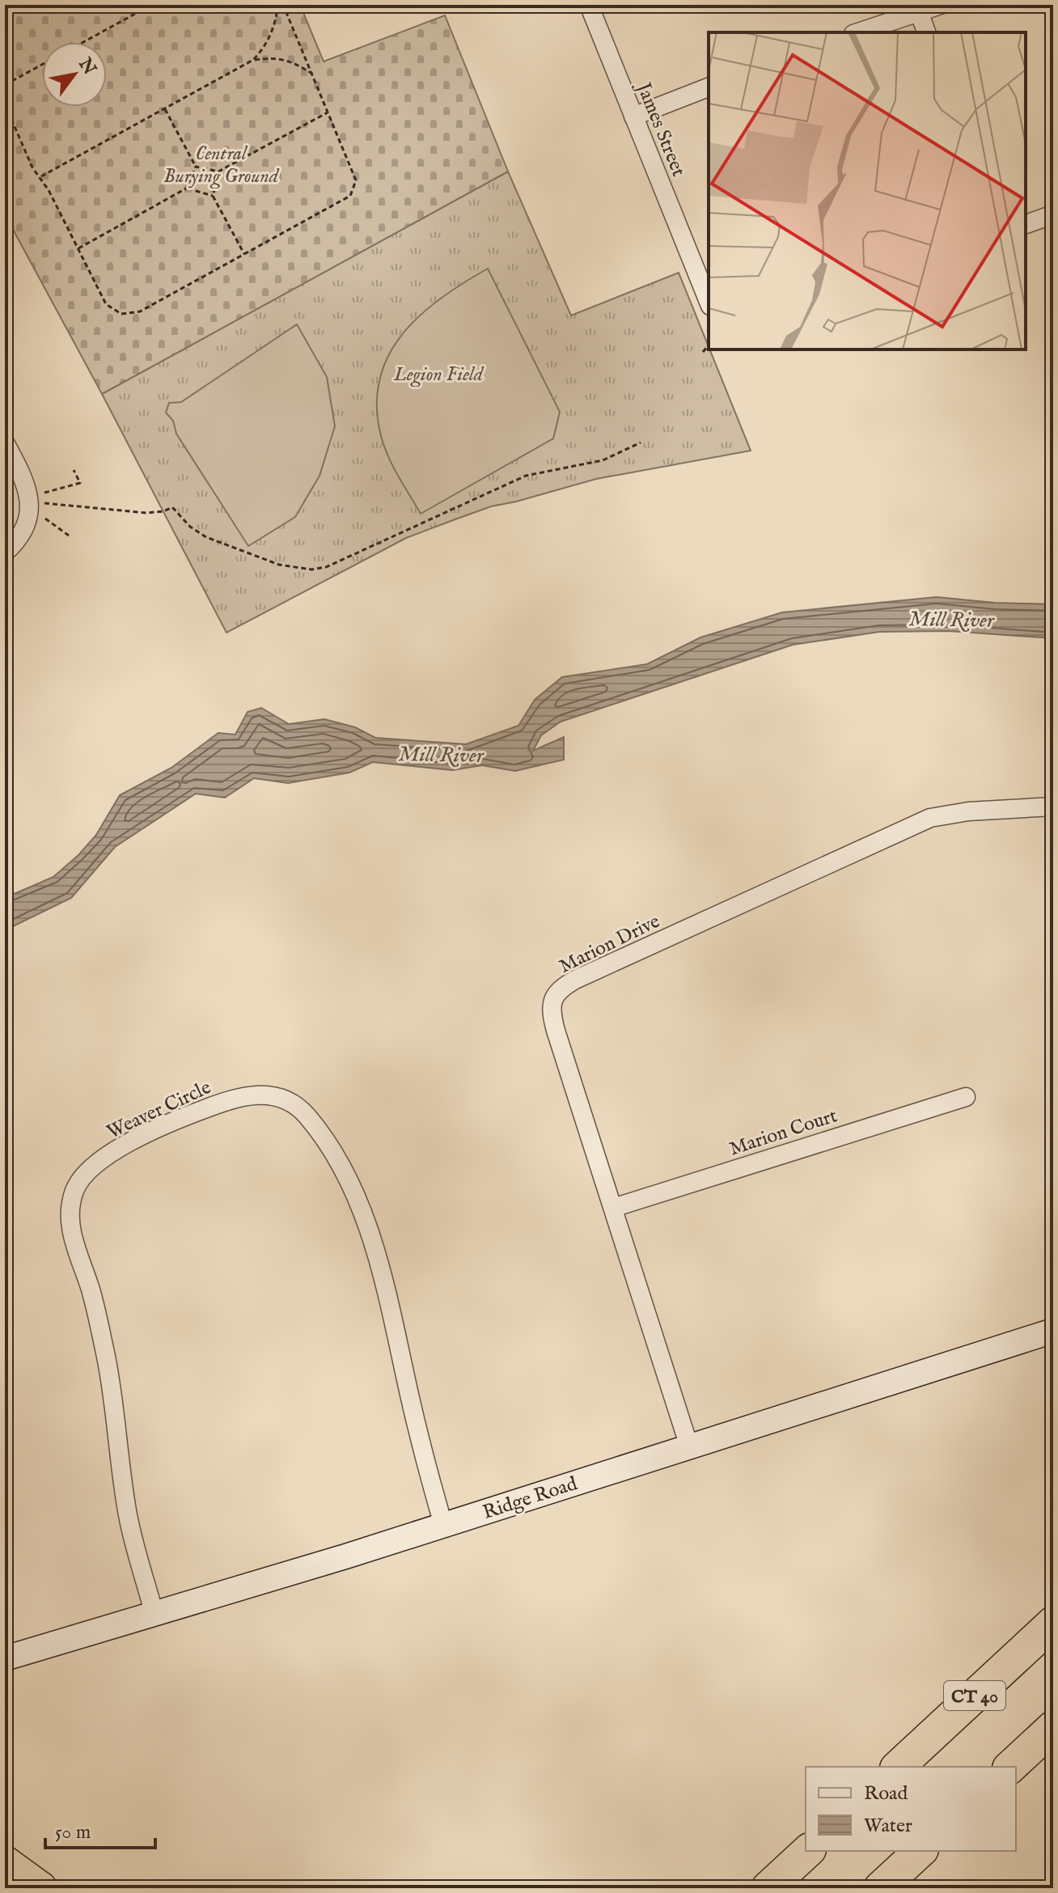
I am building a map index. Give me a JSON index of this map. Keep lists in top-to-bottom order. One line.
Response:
{"streets":{"highway":["CT 40"],"main road":["Ridge Road"],"street":["James Street","Marion Drive","Weaver Circle","Marion Court"]},"crossings":[["Marion Drive","Marion Court"],["Marion Drive","Ridge Road"],["Weaver Circle","Ridge Road"]],"water":["Mill River"],"parks":["Central Burying Ground","Legion Field"],"legend":["Road","Water"],"scale_bar":"50 m","north":"top right"}
